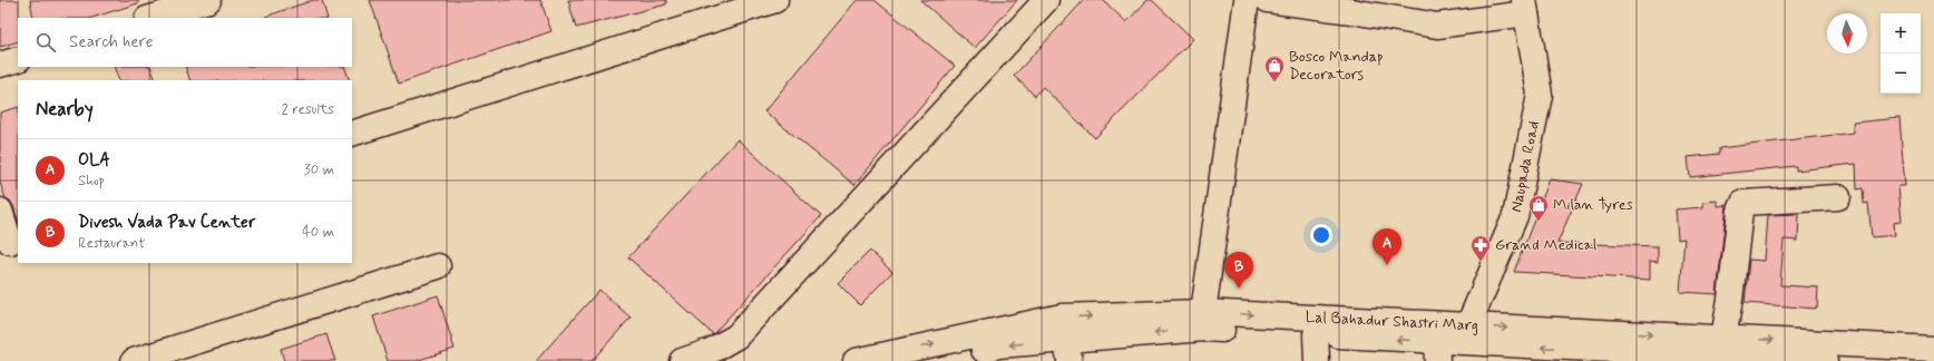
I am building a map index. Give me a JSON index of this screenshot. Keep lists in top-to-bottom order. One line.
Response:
{"streets":{"main road":["Naupada Road","Lal Bahadur Shastri Marg"]},"crossings":[["Naupada Road","Lal Bahadur Shastri Marg"]],"places":{"shop":["Bosco Mandap Decorators","Milan Tyres"],"pharmacy":["Grand Medical"]},"north":"bottom","page":{"map_buttons":["+","−"],"search":"Search here","heading":["Nearby","2 results"],"list":[{"mark":"A","name":"OLA","note":"Shop","value":"30 m"},{"mark":"B","name":"Divesh Vada Pav Center","note":"Restaurant","value":"40 m"}],"pins":["A","B"]}}
